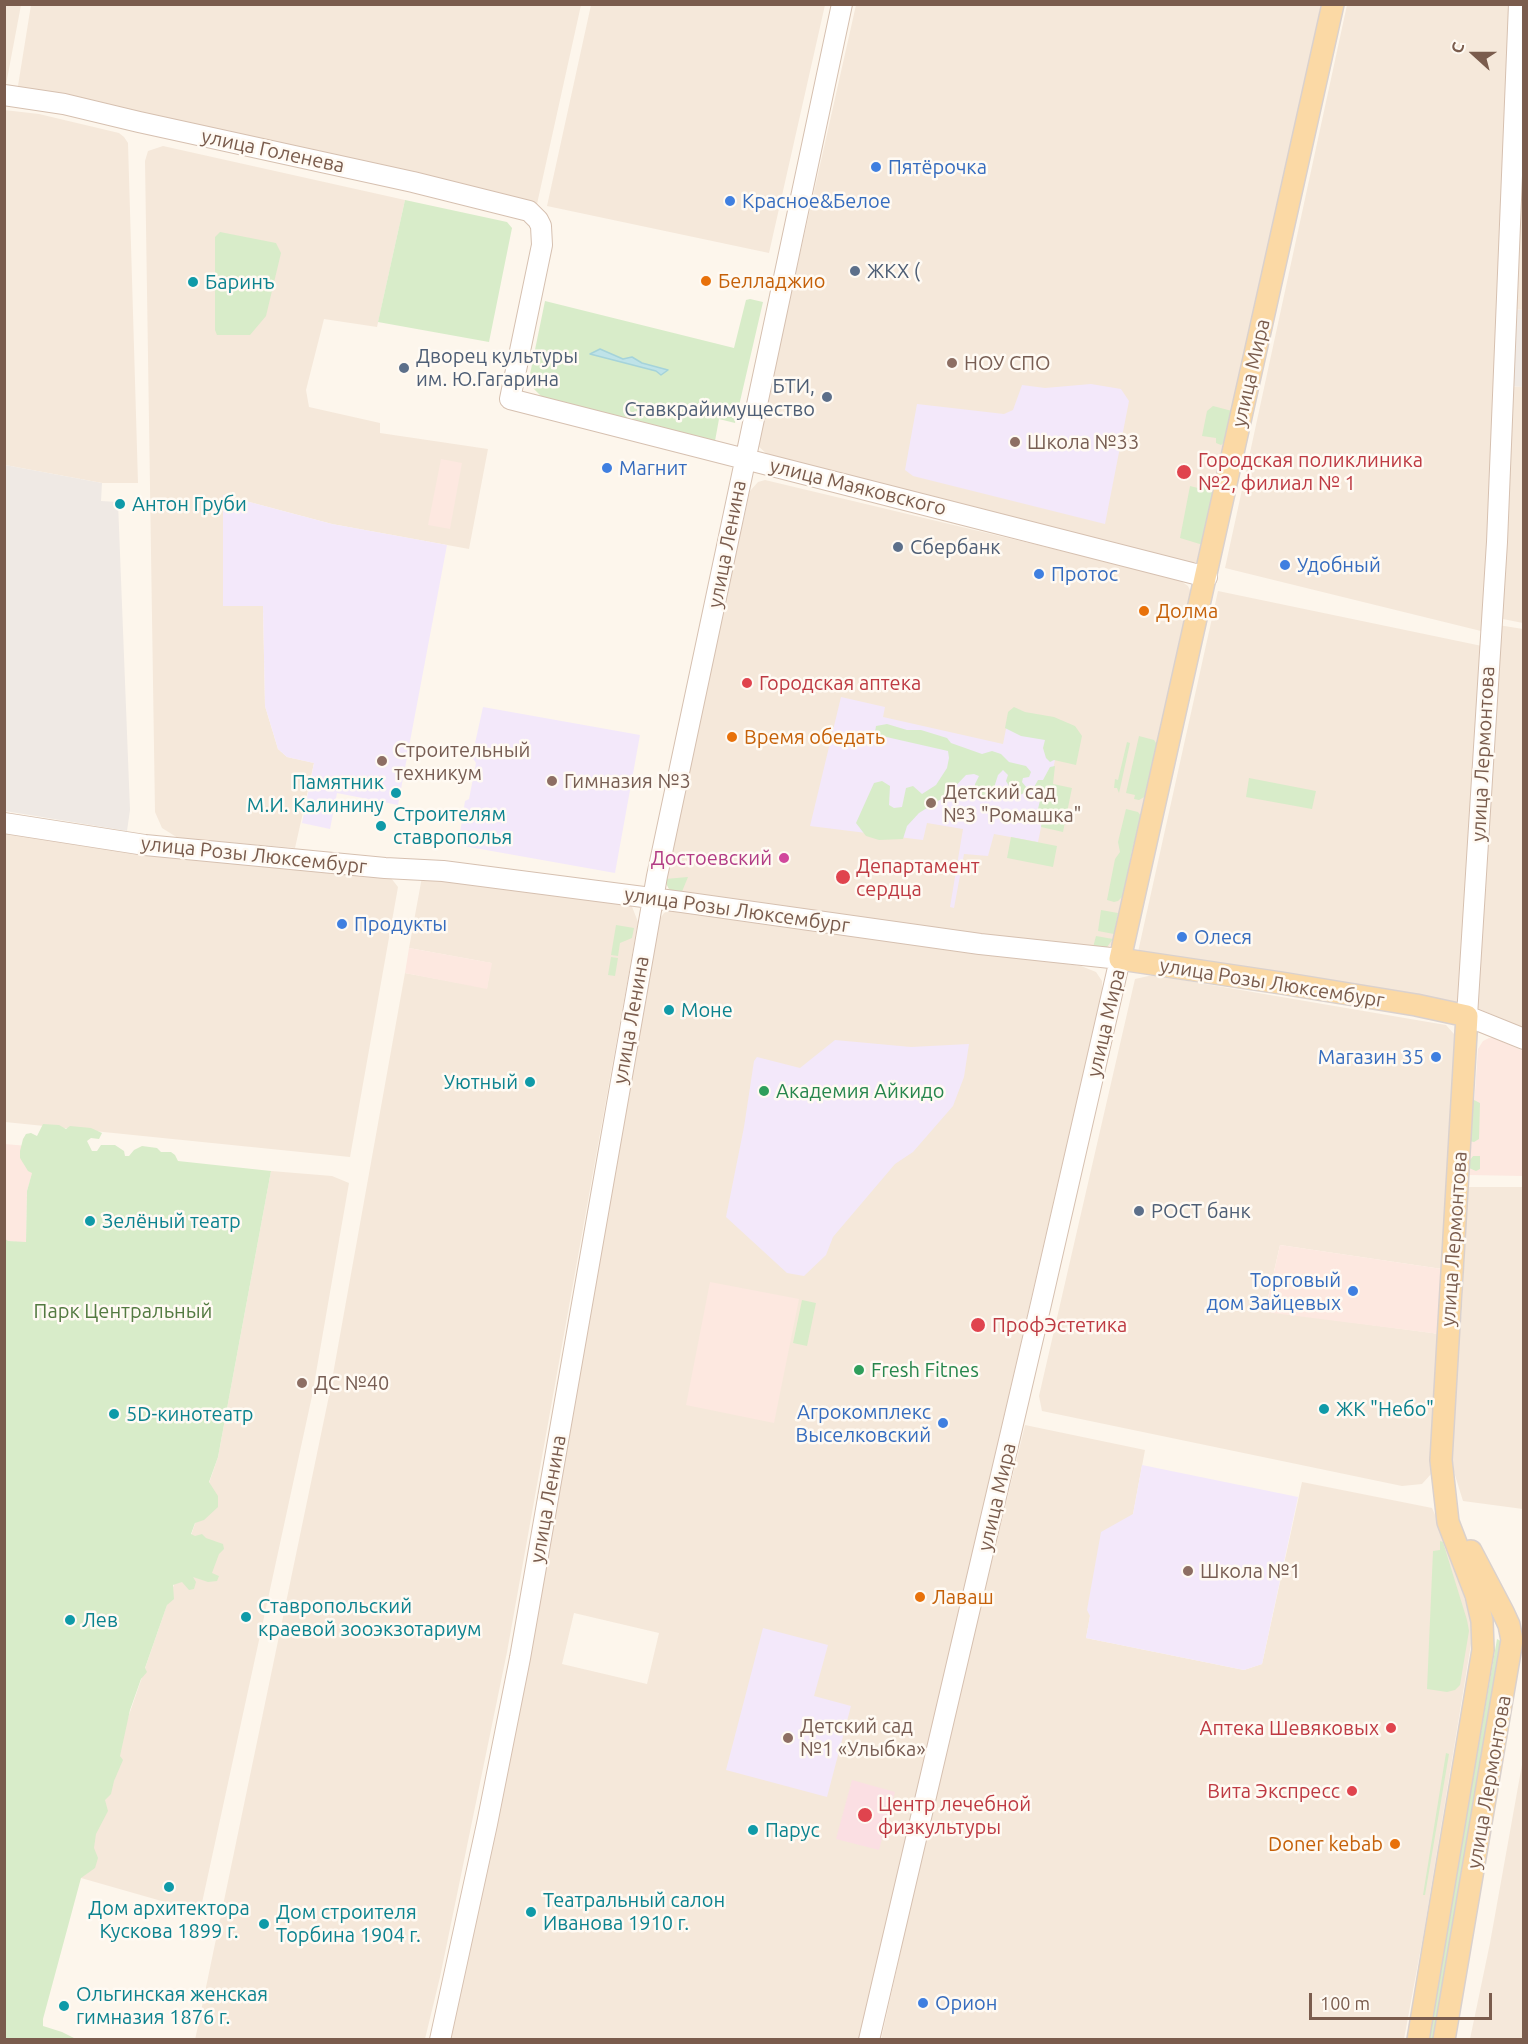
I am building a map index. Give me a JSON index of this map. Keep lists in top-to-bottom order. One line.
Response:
{"streets":{"main road":["улица Голенева","улица Мира","улица Маяковского","улица Ленина","улица Лермонтова","улица Розы Люксембург"]},"crossings":[["улица Голенева","улица Маяковского"],["улица Мира","улица Маяковского"],["улица Мира","улица Розы Люксембург"],["улица Маяковского","улица Ленина"],["улица Ленина","улица Розы Люксембург"],["улица Лермонтова","улица Розы Люксембург"]],"parks":["Парк Центральный"],"places":["Пятёрочка","Красное&Белое","ЖКХ (","Белладжио","Баринъ","НОУ СПО","Дворец культуры им. Ю.Гагарина","БТИ, Ставкрайимущество","Школа №33","Магнит","Городская поликлиника №2, филиал № 1","Антон Груби","Сбербанк","Удобный","Протос","Долма","Городская аптека","Время обедать","Строительный техникум","Гимназия №3","Памятник М.И. Калинину","Детский сад №3 \"Ромашка\"","Строителям ставрополья","Достоевский","Департамент сердца","Продукты","Олеся","Моне","Магазин 35","Уютный","Академия Айкидо","РОСТ банк","Зелёный театр","Торговый дом Зайцевых","ПрофЭстетика","Fresh Fitnes","ДС №40","ЖК \"Небо\"","5D-кинотеатр","Агрокомплекс Выселковский","Школа №1","Лаваш","Ставропольский краевой зооэкзотариум","Лев","Аптека Шевяковых","Детский сад №1 «Улыбка»","Вита Экспресс","Центр лечебной физкультуры","Парус","Doner kebab","Дом архитектора Кускова 1899 г.","Театральный салон Иванова 1910 г.","Дом строителя Торбина 1904 г.","Орион","Ольгинская женская гимназия 1876 г."],"scale_bar":"100 m","north":"left"}
